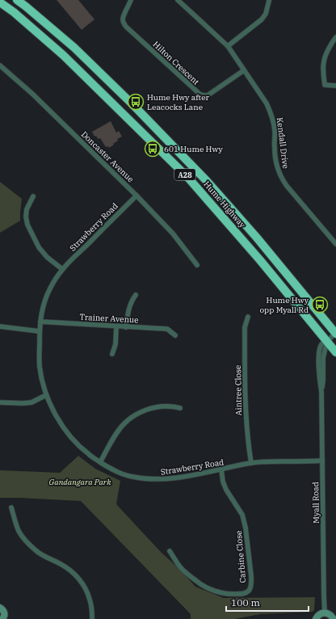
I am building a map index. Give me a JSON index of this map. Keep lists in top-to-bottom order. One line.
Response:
{"streets":{"highway":["A28","Hume Highway"],"street":["Hilton Crescent","Kendall Drive","Doncaster Avenue","Strawberry Road","Trainer Avenue","Aintree Close","Myall Road","Carbine Close"]},"crossings":[["Hilton Crescent","Kendall Drive"],["Doncaster Avenue","Strawberry Road"],["Hume Highway","Myall Road"],["Strawberry Road","Trainer Avenue"],["Strawberry Road","Aintree Close"],["Strawberry Road","Myall Road"],["Strawberry Road","Carbine Close"]],"parks":["Gandangara Park"],"places":{"bus stop":["Hume Hwy after Leacocks Lane","601 Hume Hwy","Hume Hwy opp Myall Rd"]},"scale_bar":"100 m"}
